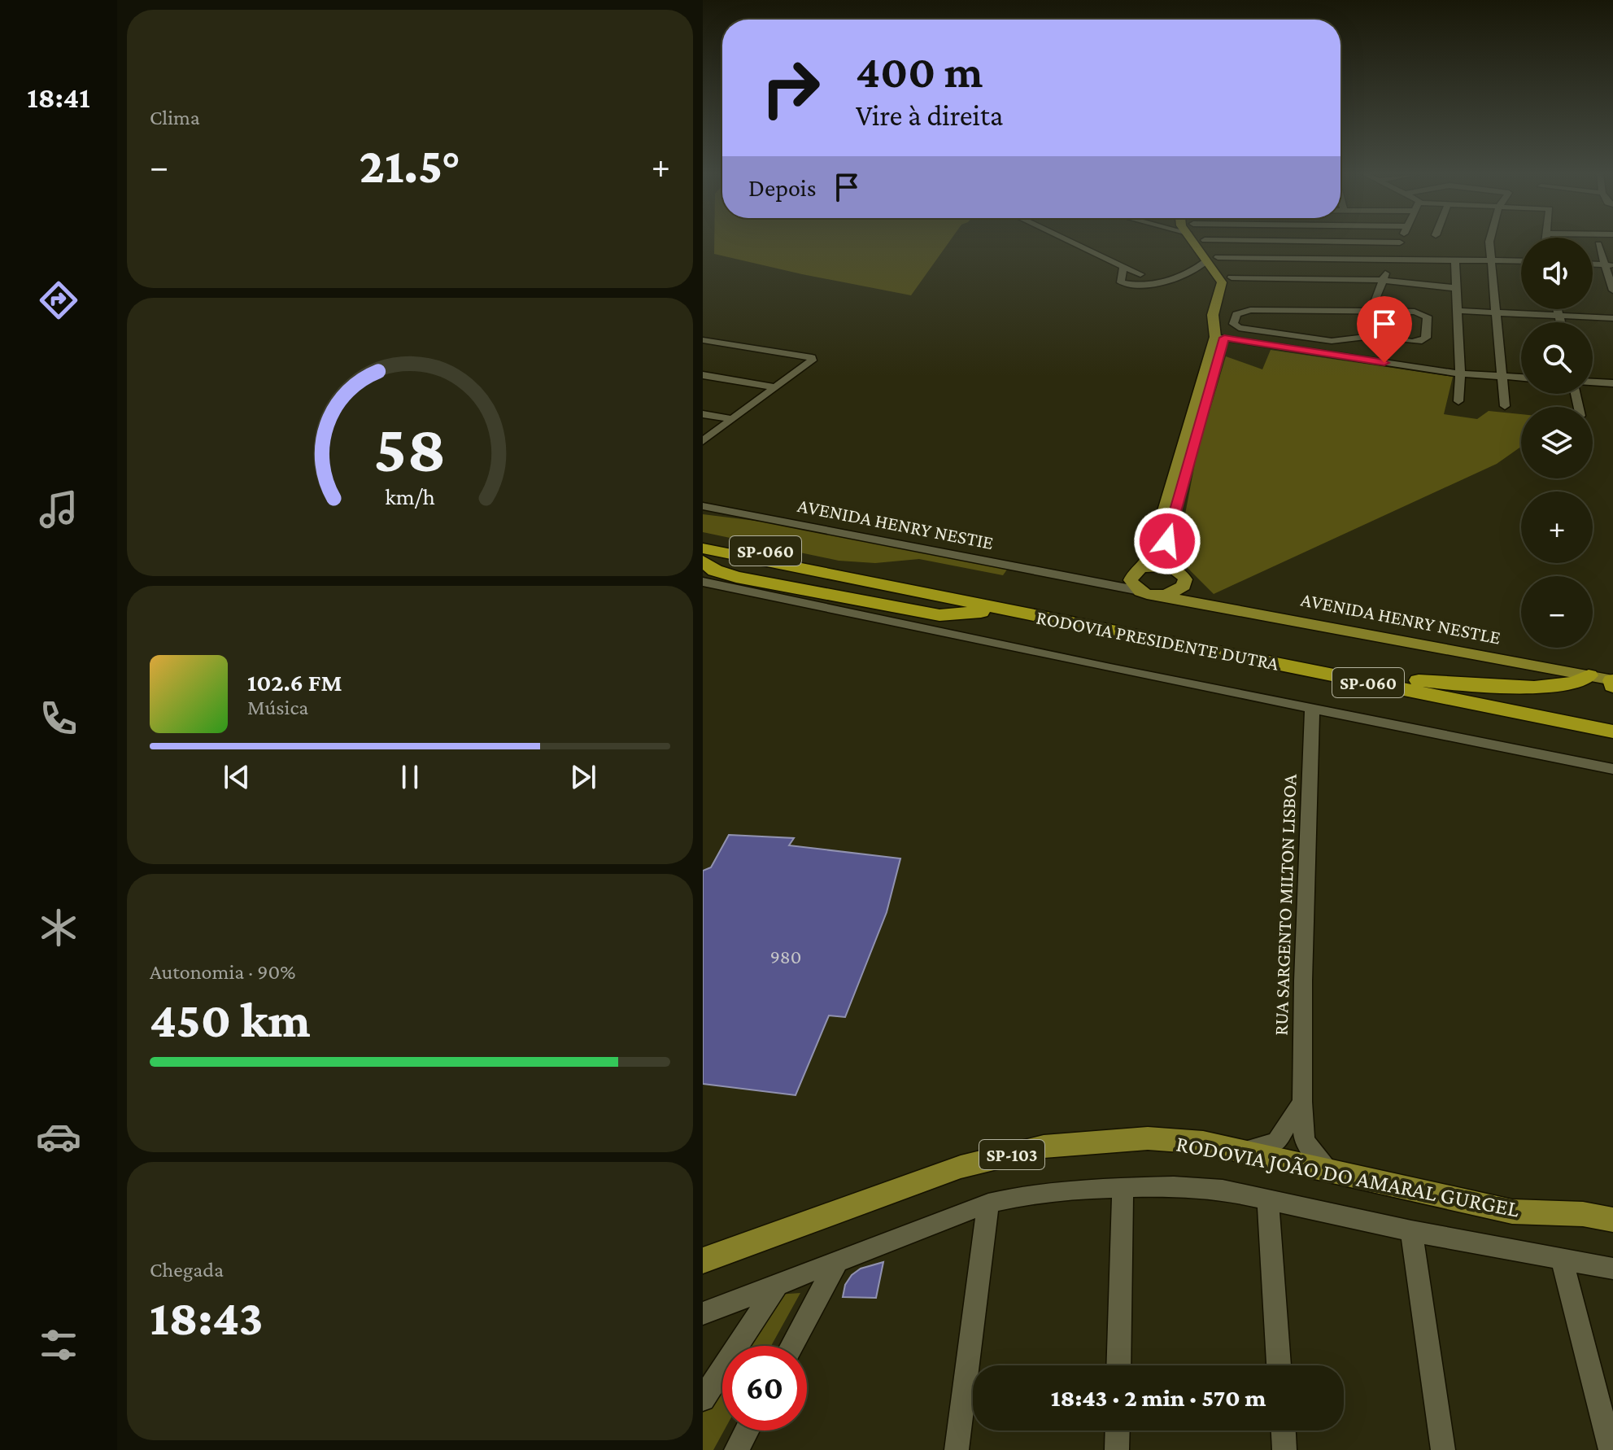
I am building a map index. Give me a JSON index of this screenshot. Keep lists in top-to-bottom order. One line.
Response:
{"streets":{"highway":["SP-060","RODOVIA PRESIDENTE DUTRA"],"main road":["AVENIDA HENRY NESTLE","SP-103","RODOVIA JOÃO DO AMARAL GURGEL"],"street":["AVENIDA HENRY NESTIE","RUA SARGENTO MILTON LISBOA"]},"crossings":[["RUA SARGENTO MILTON LISBOA","RODOVIA JOÃO DO AMARAL GURGEL"]],"house_numbers":["980"],"page":{"tabs":"18:41","tile":["Clima",["Autonomia · 90%","450 km"],["Chegada","18:43"]],"turn":["400 m","Vire à direita"],"heat":["−","21.5°","+"],"then":"Depois","map_buttons":["+","−"],"song":["102.6 FM","Música"],"limit":"60","trip":"18:43 · 2 min · 570 m","gauge":["58","km/h"]}}
